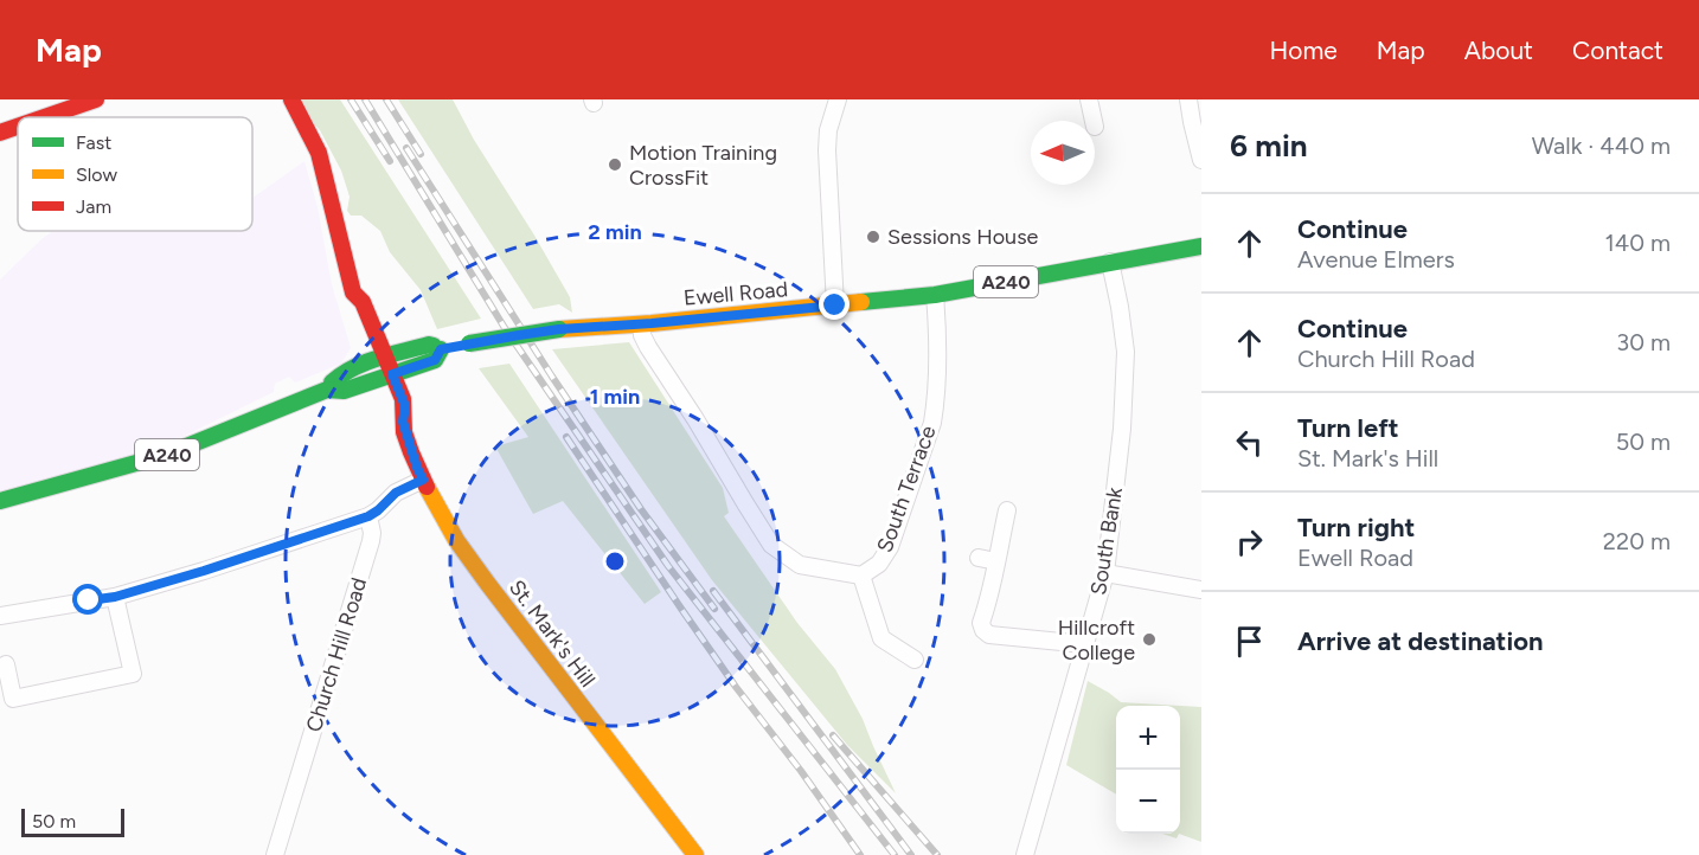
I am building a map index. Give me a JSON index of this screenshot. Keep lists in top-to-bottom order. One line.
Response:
{"streets":{"main road":["A240","Ewell Road","St. Mark's Hill"],"street":["South Terrace","South Bank","Church Hill Road"]},"crossings":[["A240","Ewell Road"],["A240","St. Mark's Hill"],["Ewell Road","South Terrace"],["Ewell Road","South Bank"],["Ewell Road","St. Mark's Hill"]],"places":["Motion Training CrossFit","Sessions House","Hillcroft College"],"legend":["Fast","Slow","Jam"],"scale_bar":"50 m","north":"left","page":{"header":"Map","nav":["Home","Map","About","Contact"],"heading":["6 min","Walk · 440 m"],"list":[["Continue","Avenue Elmers","140 m"],["Continue","Church Hill Road","30 m"],["Turn left","St. Mark's Hill","50 m"],["Turn right","Ewell Road","220 m"],"Arrive at destination"],"map_buttons":["+","−"],"scale":"50 m"},"rings":["2 min","1 min"]}
